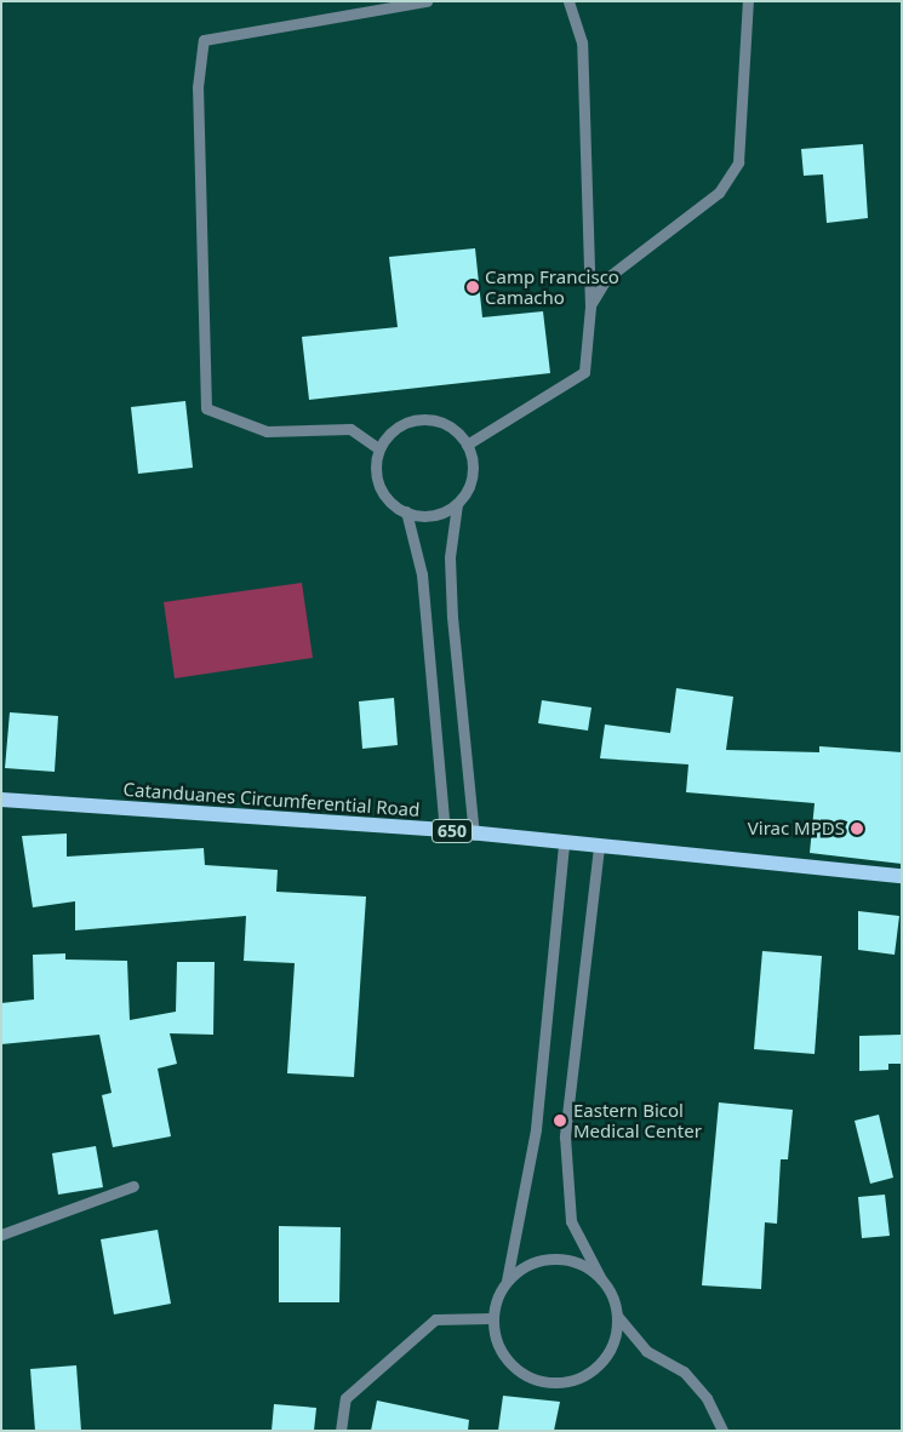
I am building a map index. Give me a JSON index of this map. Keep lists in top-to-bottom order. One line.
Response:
{"streets":{"main road":["Catanduanes Circumferential Road","650"]},"places":["Camp Francisco Camacho","Virac MPDS","Eastern Bicol Medical Center"]}
